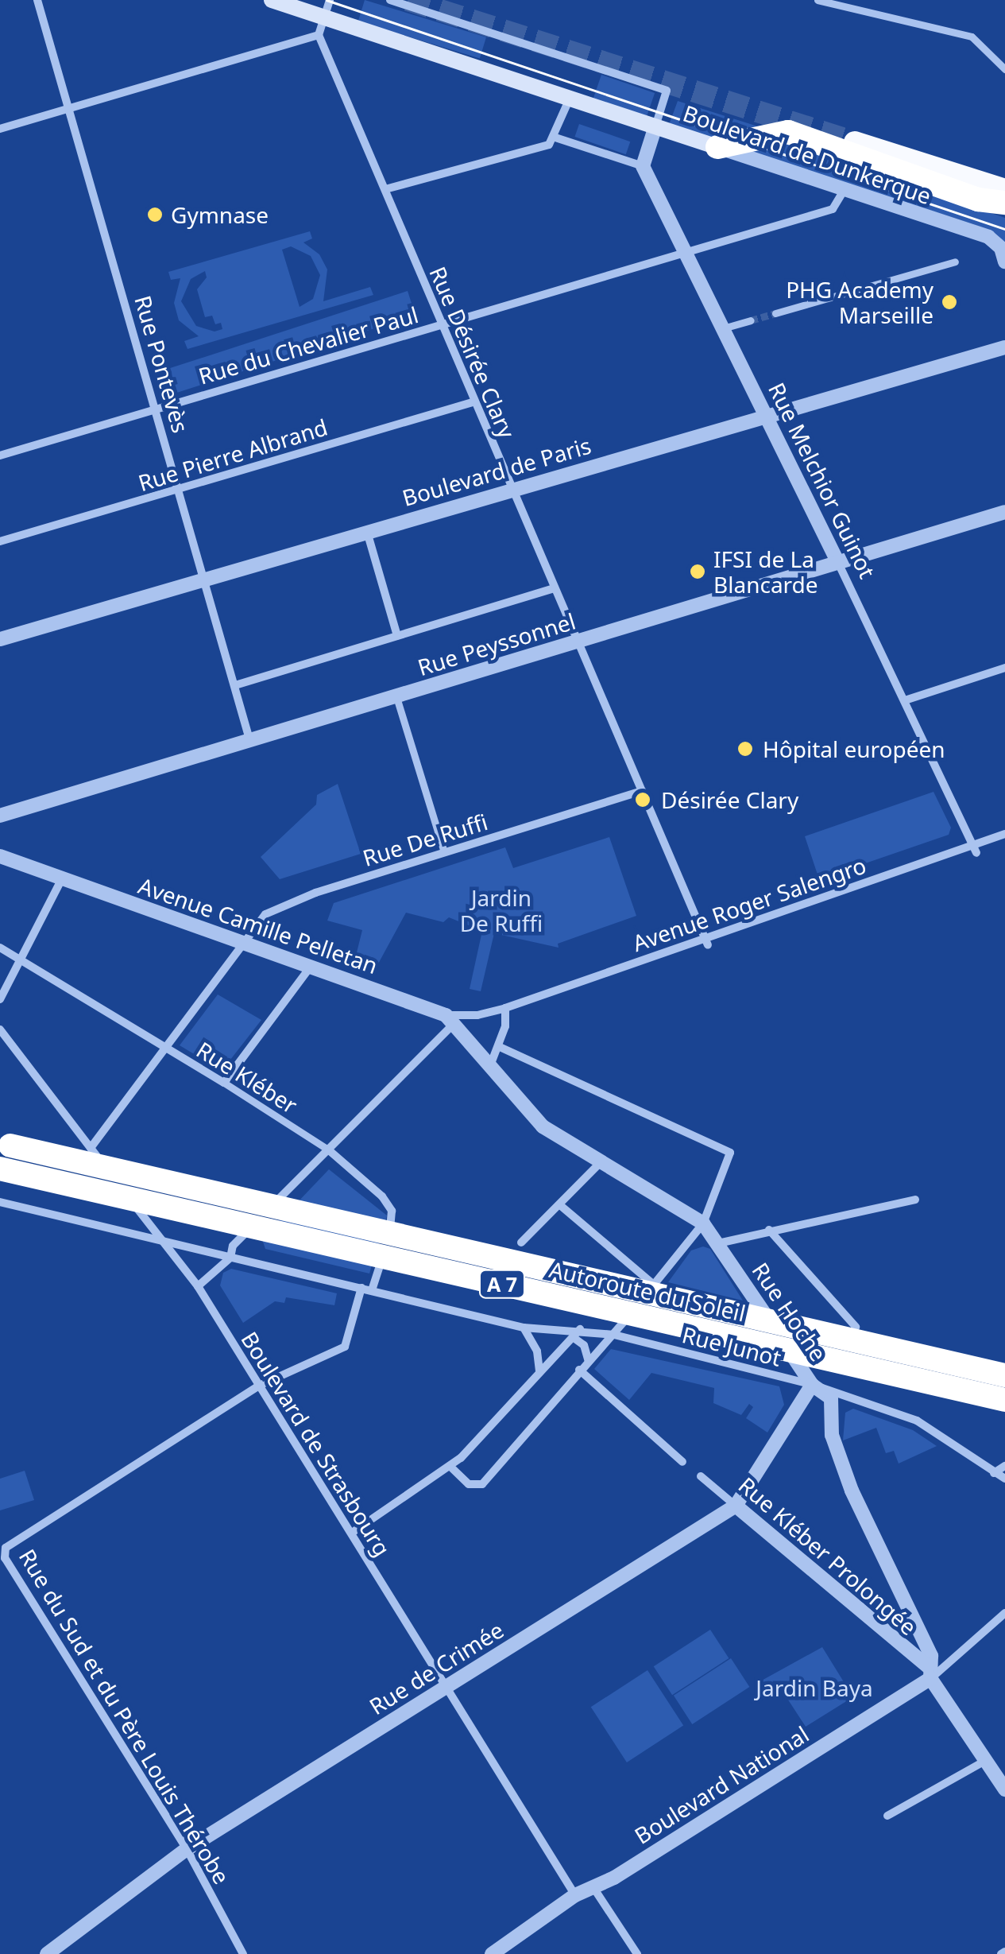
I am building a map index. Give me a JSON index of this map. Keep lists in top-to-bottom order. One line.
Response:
{"streets":{"highway":["A 7","Autoroute du Soleil"],"main road":["Boulevard de Dunkerque"],"street":["Rue du Chevalier Paul","Rue Désirée Clary","Rue Pontevès","Rue Pierre Albrand","Boulevard de Paris","Rue Melchior Guinot","Rue Peyssonnel","Rue De Ruffi","Avenue Roger Salengro","Avenue Camille Pelletan","Rue Kléber","Rue Hoche","Rue Junot","Boulevard de Strasbourg","Rue Kléber Prolongée","Rue de Crimée","Rue du Sud et du Père Louis Thérobe","Boulevard National"]},"crossings":[["Boulevard de Dunkerque","Rue du Chevalier Paul"],["Rue du Chevalier Paul","Rue Désirée Clary"],["Rue du Chevalier Paul","Rue Pontevès"],["Rue du Chevalier Paul","Rue Melchior Guinot"],["Rue Désirée Clary","Rue Pierre Albrand"],["Rue Désirée Clary","Boulevard de Paris"],["Rue Désirée Clary","Rue Peyssonnel"],["Rue Désirée Clary","Rue De Ruffi"],["Rue Désirée Clary","Avenue Roger Salengro"],["Rue Pontevès","Rue Pierre Albrand"],["Rue Pontevès","Boulevard de Paris"],["Rue Pontevès","Rue Peyssonnel"],["Boulevard de Paris","Rue Melchior Guinot"],["Rue Melchior Guinot","Rue Peyssonnel"],["Rue Melchior Guinot","Avenue Roger Salengro"],["Rue De Ruffi","Avenue Camille Pelletan"],["Rue De Ruffi","Rue Kléber"],["Rue De Ruffi","Boulevard de Strasbourg"],["Avenue Roger Salengro","Avenue Camille Pelletan"],["Avenue Camille Pelletan","Rue Hoche"],["Rue Kléber","Rue Junot"],["Rue Hoche","Rue Junot"],["Rue Hoche","Rue Kléber Prolongée"],["Rue Hoche","Rue de Crimée"],["Rue Hoche","Boulevard National"],["Rue Junot","Boulevard de Strasbourg"],["Rue Junot","Rue de Crimée"],["Boulevard de Strasbourg","Rue de Crimée"],["Boulevard de Strasbourg","Rue du Sud et du Père Louis Thérobe"],["Boulevard de Strasbourg","Boulevard National"],["Rue Kléber Prolongée","Rue de Crimée"],["Rue Kléber Prolongée","Boulevard National"],["Rue de Crimée","Rue du Sud et du Père Louis Thérobe"]],"parks":["Jardin De Ruffi","Jardin Baya"],"places":["Gymnase","PHG Academy Marseille","IFSI de La Blancarde","Hôpital européen","Désirée Clary"]}
